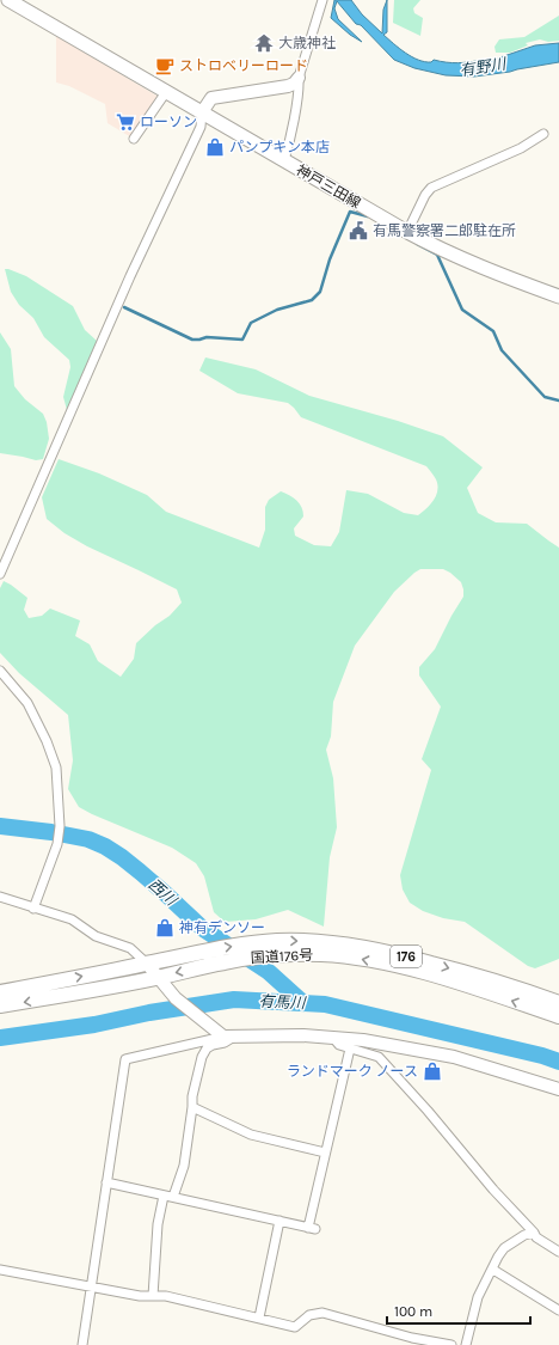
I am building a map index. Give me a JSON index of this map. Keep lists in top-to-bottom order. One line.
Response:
{"streets":{"highway":["国道176号","176"],"main road":["神戸三田線"]},"water":["有野川","西川","有馬川"],"places":{"temple":["大歳神社"],"cafe":["ストロベリーロード"],"supermarket":["ローソン"],"shop":["パンプキン本店","神有デンソー","ランドマーク ノース"],"public building":["有馬警察署二郎駐在所"]},"scale_bar":"100 m"}
